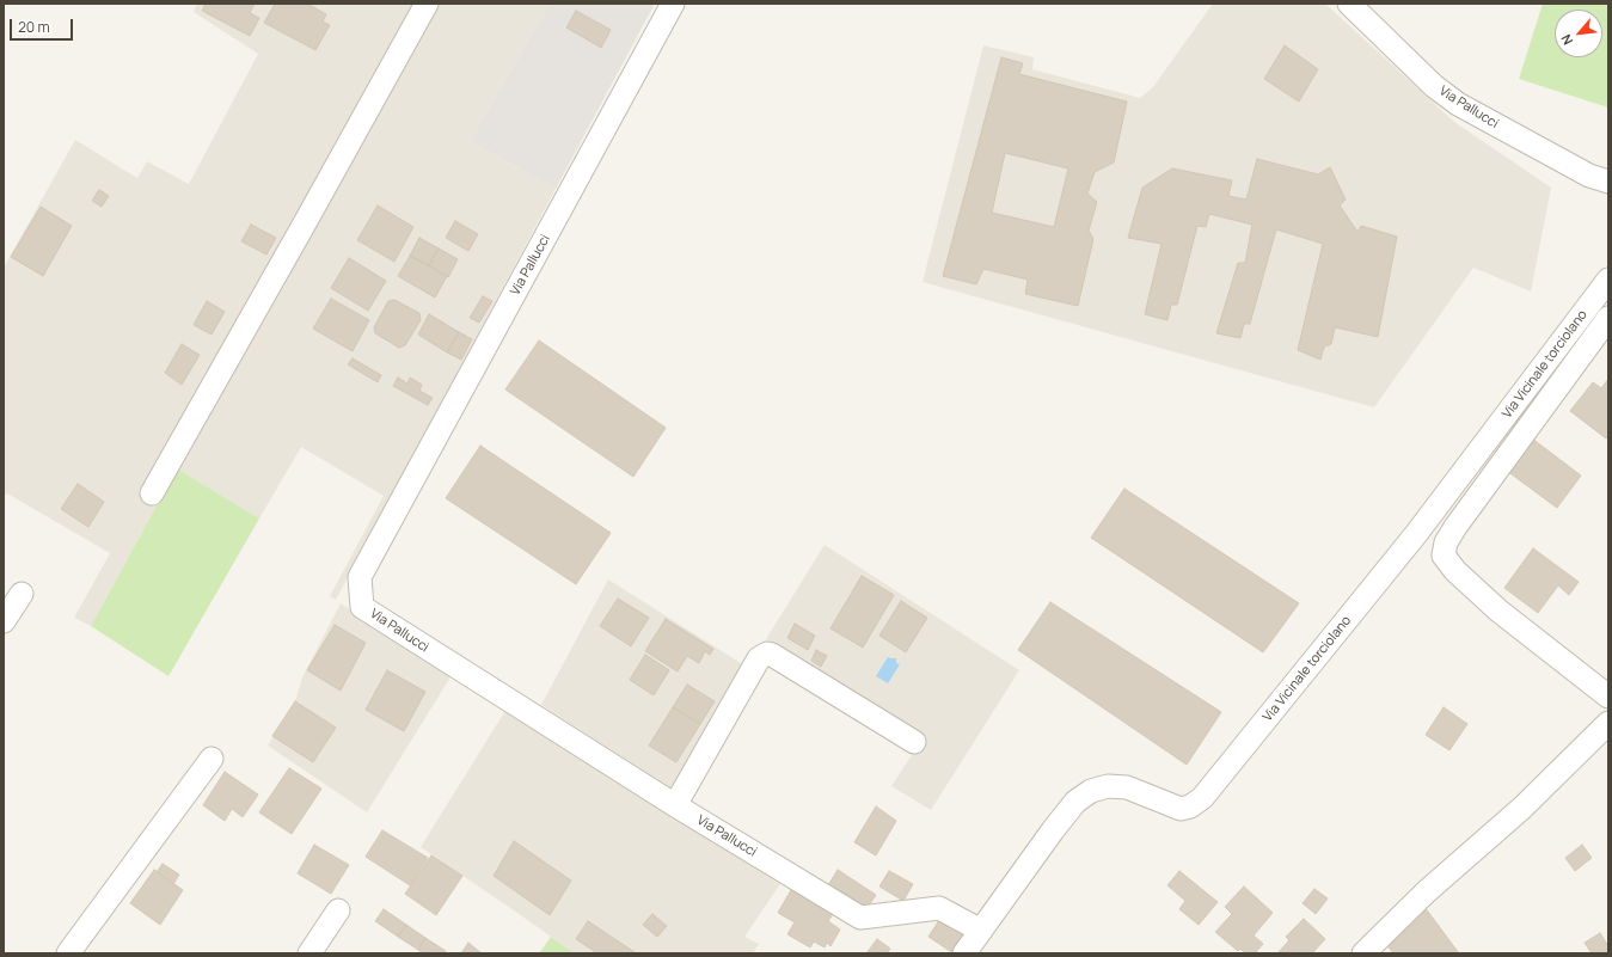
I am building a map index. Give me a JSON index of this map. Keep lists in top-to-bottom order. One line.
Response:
{"streets":{"street":["Via Pallucci","Via Vicinale torciolano"]},"crossings":[["Via Pallucci","Via Vicinale torciolano"]],"scale_bar":"20 m","north":"bottom left"}
